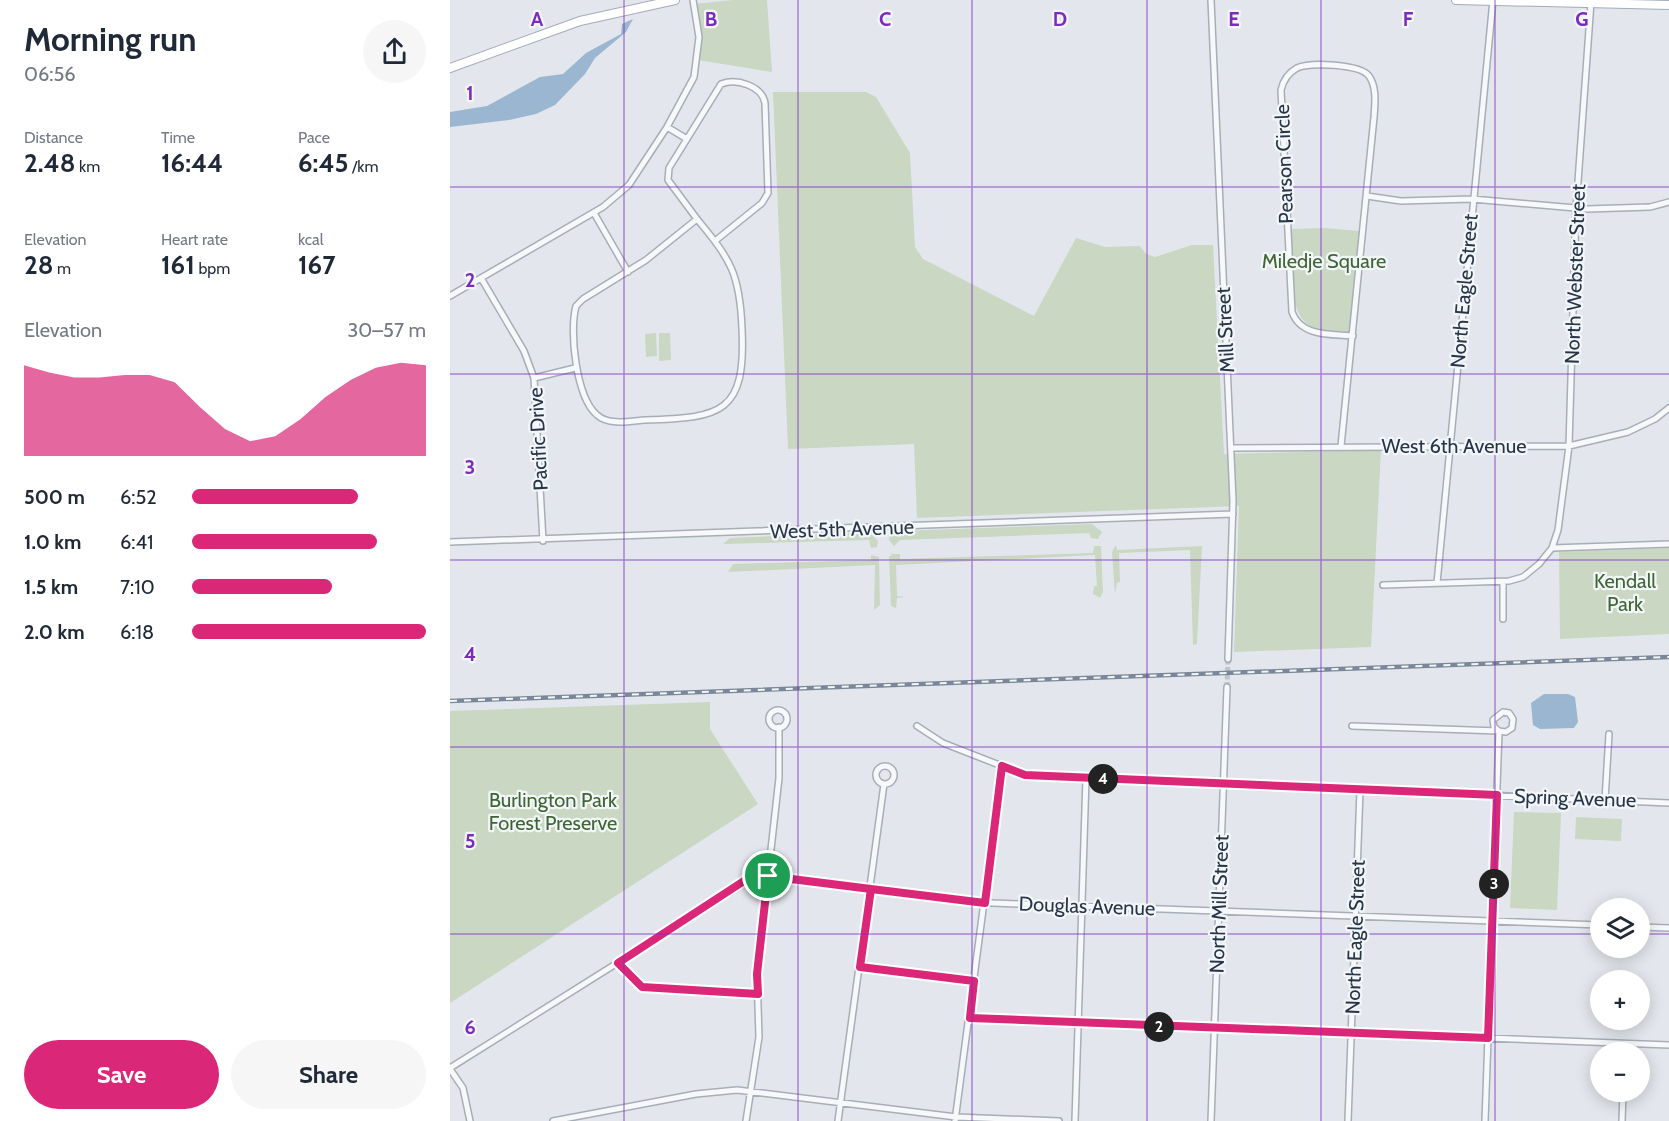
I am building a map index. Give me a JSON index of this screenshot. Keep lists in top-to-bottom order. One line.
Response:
{"streets":{"street":["Pearson Circle","North Webster Street","North Eagle Street","Mill Street","Pacific Drive","West 6th Avenue","West 5th Avenue","Spring Avenue","North Mill Street","Douglas Avenue"]},"crossings":[["North Webster Street","West 6th Avenue"],["North Eagle Street","West 6th Avenue"],["North Eagle Street","Spring Avenue"],["North Eagle Street","Douglas Avenue"],["Mill Street","West 6th Avenue"],["Mill Street","West 5th Avenue"],["Pacific Drive","West 5th Avenue"],["Spring Avenue","North Mill Street"],["North Mill Street","Douglas Avenue"]],"parks":["Miledje Square","Kendall Park","Burlington Park Forest Preserve"],"page":{"heading":["Morning run","06:56"],"stats":[["Distance","2.48 km"],["Time","16:44"],["Pace","6:45 /km"],["Elevation","28 m"],["Heart rate","161 bpm"],["kcal","167"]],"chart":["Elevation","30–57 m"],"list":[{"name":"500 m","note":"6:52"},{"name":"1.0 km","note":"6:41"},{"name":"1.5 km","note":"7:10"},{"name":"2.0 km","note":"6:18"}],"pins":["4","3","2"],"map_buttons":["+","−"],"buttons":["Save","Share"]},"grid":{"columns":["A","B","C","D","E","F","G"],"rows":["1","2","3","4","5","6"]}}
